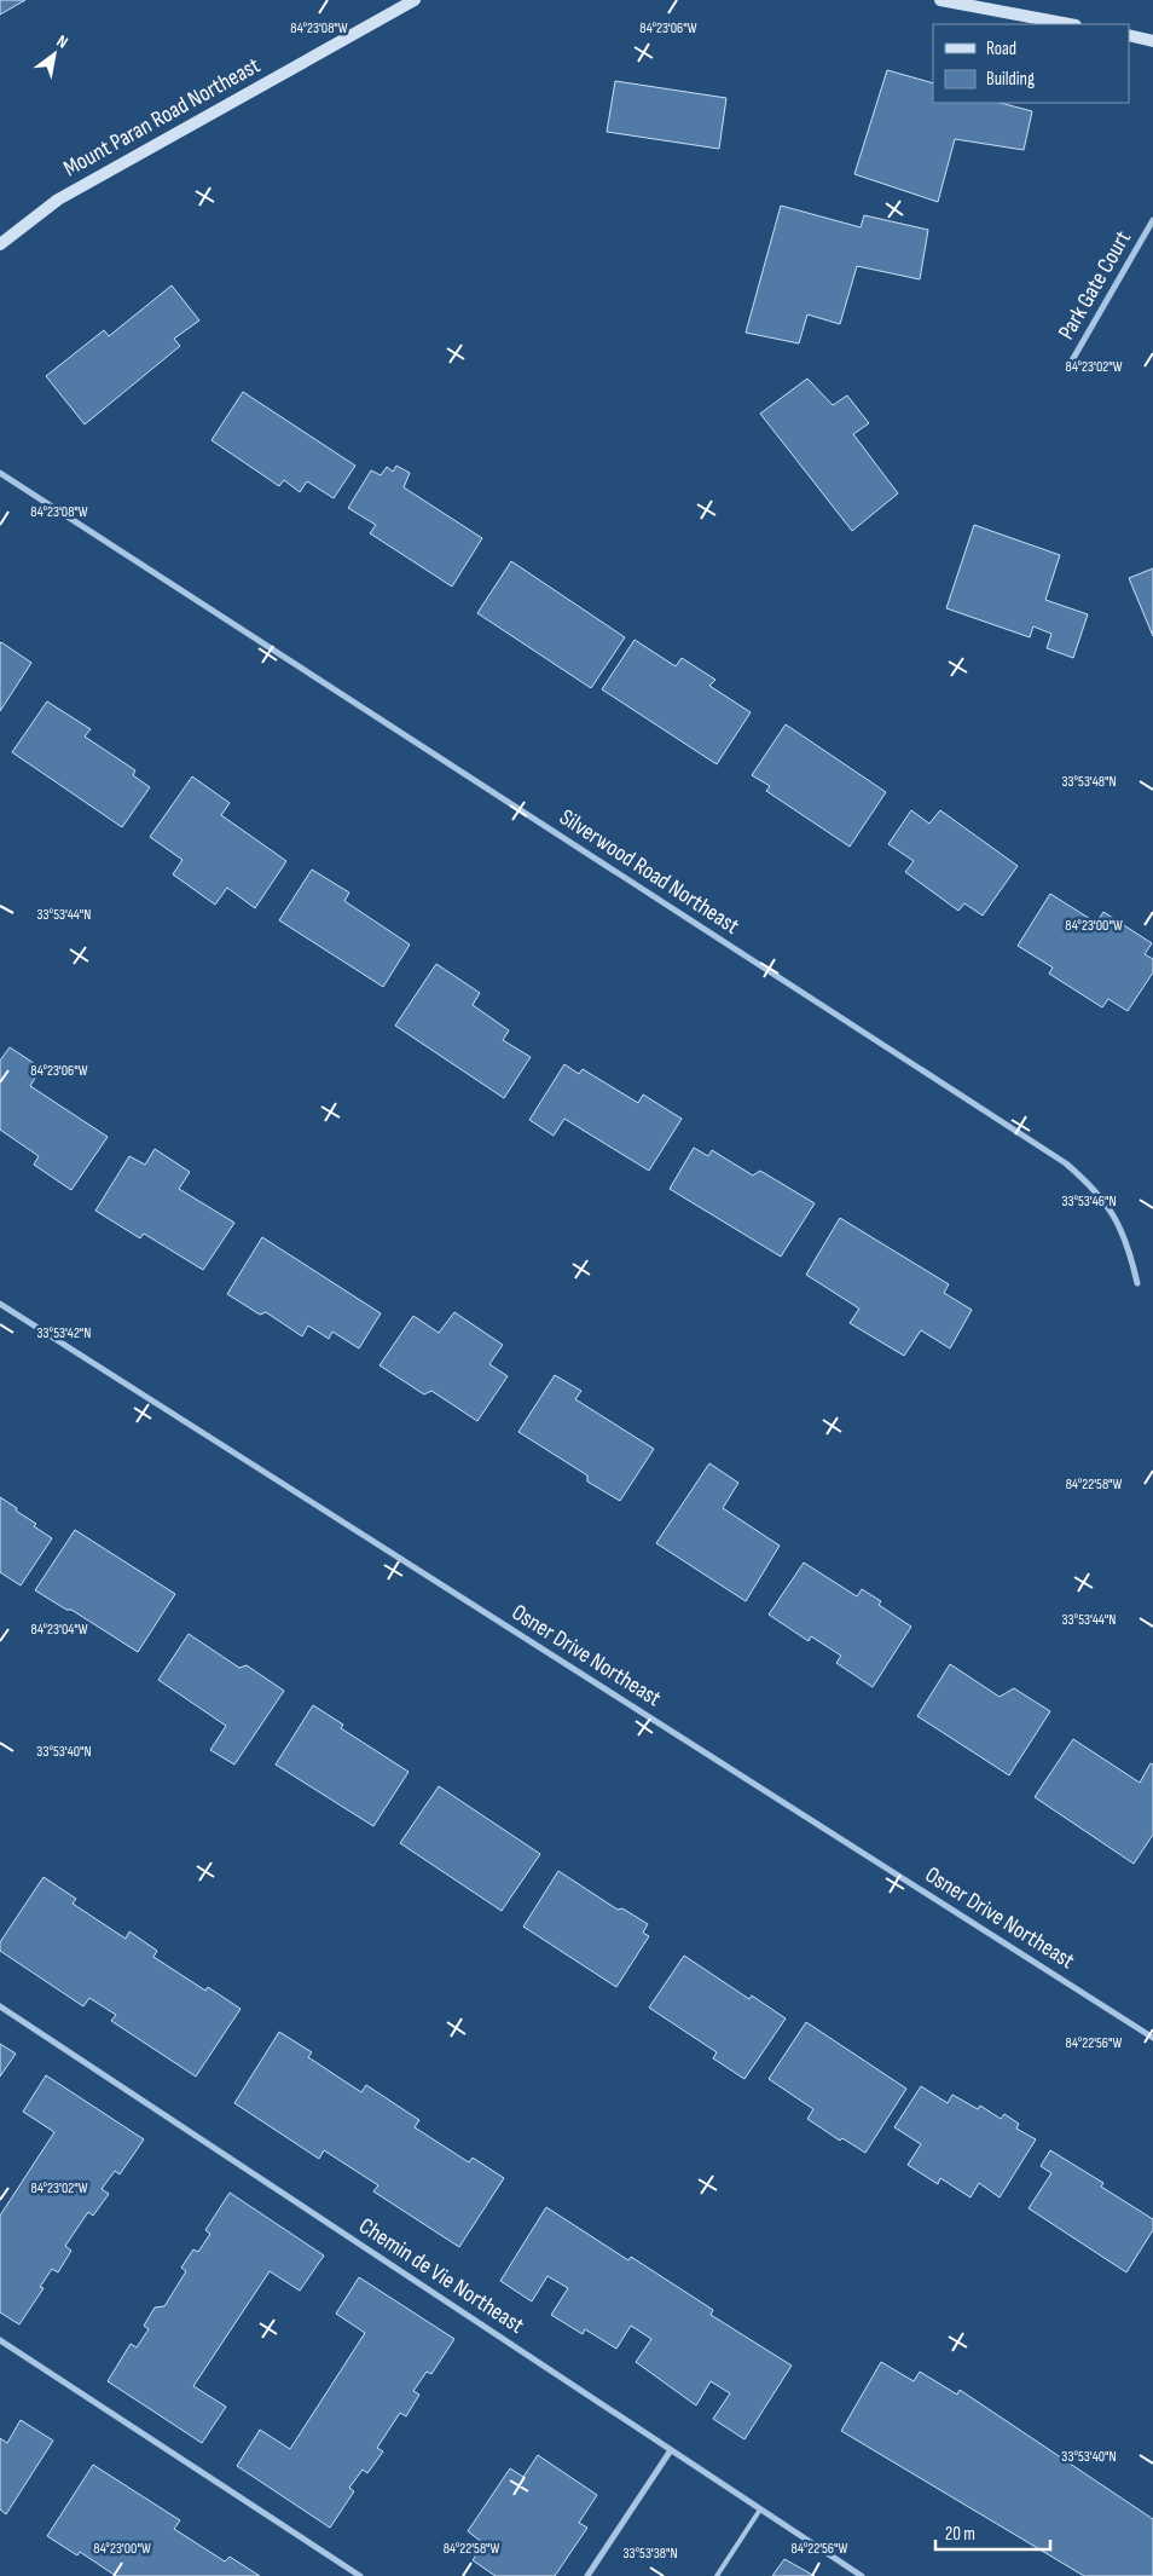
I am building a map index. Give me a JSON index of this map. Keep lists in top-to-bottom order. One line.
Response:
{"streets":{"main road":["Mount Paran Road Northeast"],"street":["Park Gate Court","Silverwood Road Northeast","Osner Drive Northeast","Chemin de Vie Northeast"]},"legend":["Road","Building"],"scale_bar":"20 m","north":"top right","coordinates":["84°23'08\"W","84°23'06\"W","84°23'02\"W","33°53'48\"N","33°53'44\"N","84°23'00\"W","33°53'46\"N","33°53'42\"N","84°22'58\"W","84°23'04\"W","33°53'40\"N","84°22'56\"W","33°53'38\"N"]}
